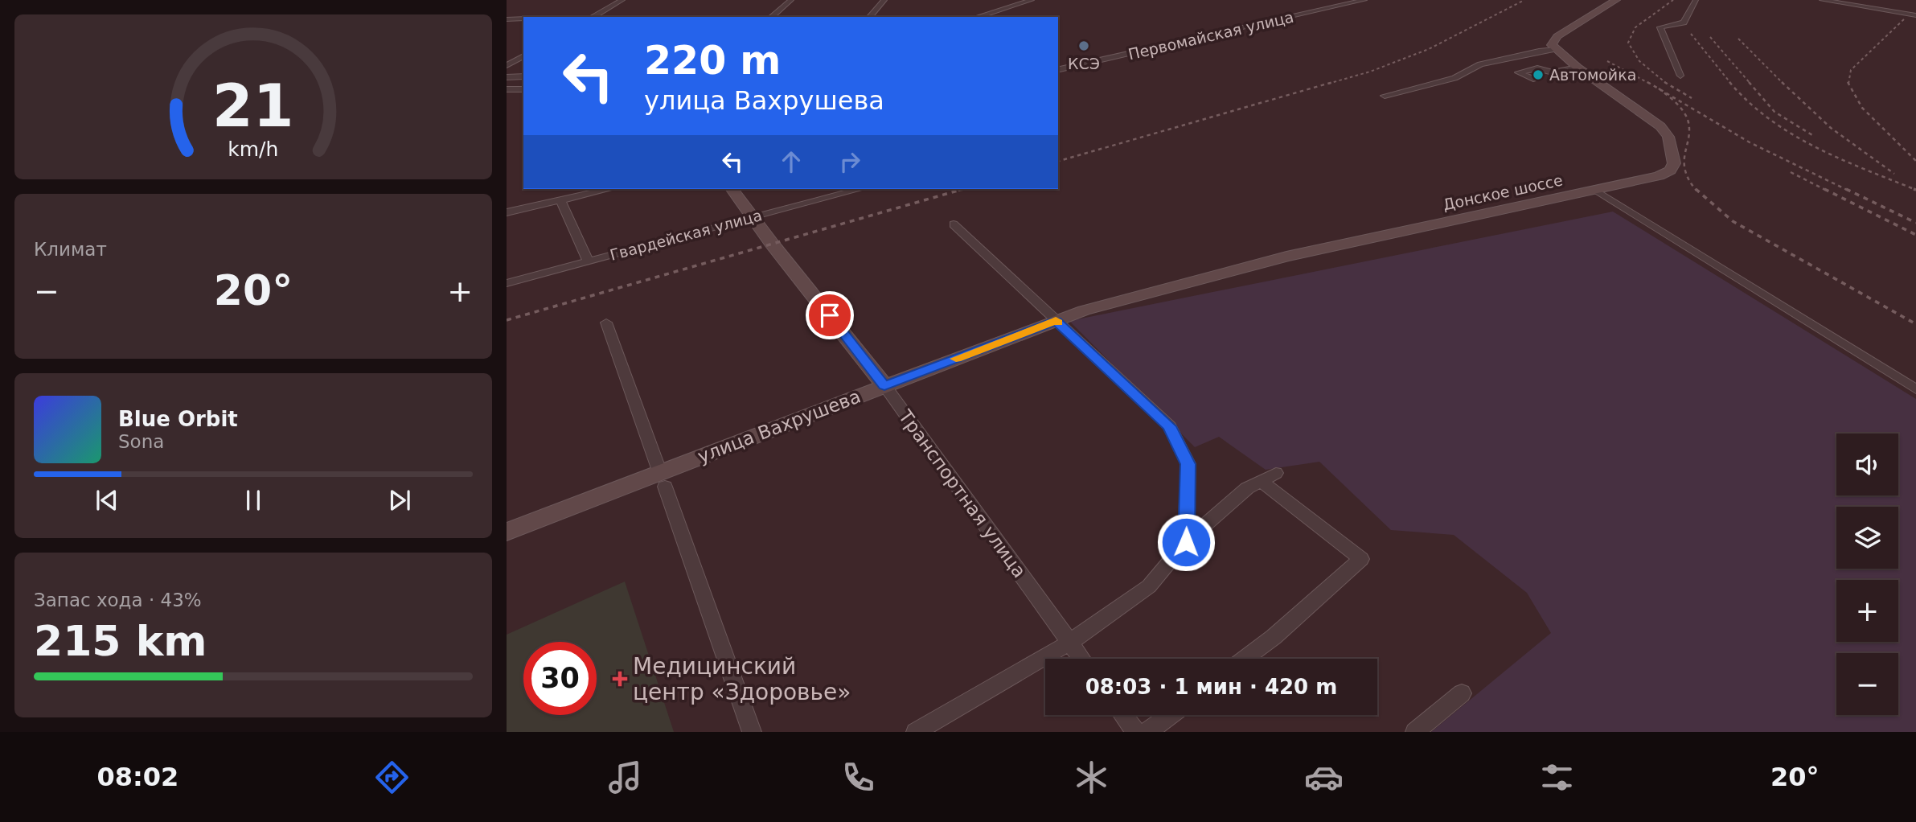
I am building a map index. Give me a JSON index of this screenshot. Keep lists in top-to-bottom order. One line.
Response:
{"streets":{"main road":["Донское шоссе"],"street":["Первомайская улица","Гвардейская улица","улица Вахрушева","Транспортная улица"]},"crossings":[["Донское шоссе","улица Вахрушева"],["Гвардейская улица","Транспортная улица"],["улица Вахрушева","Транспортная улица"]],"places":{"other":["КСЭ","Автомойка"],"health":["Медицинский центр «Здоровье»"]},"page":{"turn":["220 m","улица Вахрушева"],"tile":["Климат",["Запас хода · 43%","215 km"]],"heat":["−","20°","+"],"song":["Blue Orbit","Sona"],"map_buttons":["+","−"],"limit":"30","trip":"08:03 · 1 мин · 420 m","tabs":["08:02","20°"],"gauge":["21","km/h"]}}
